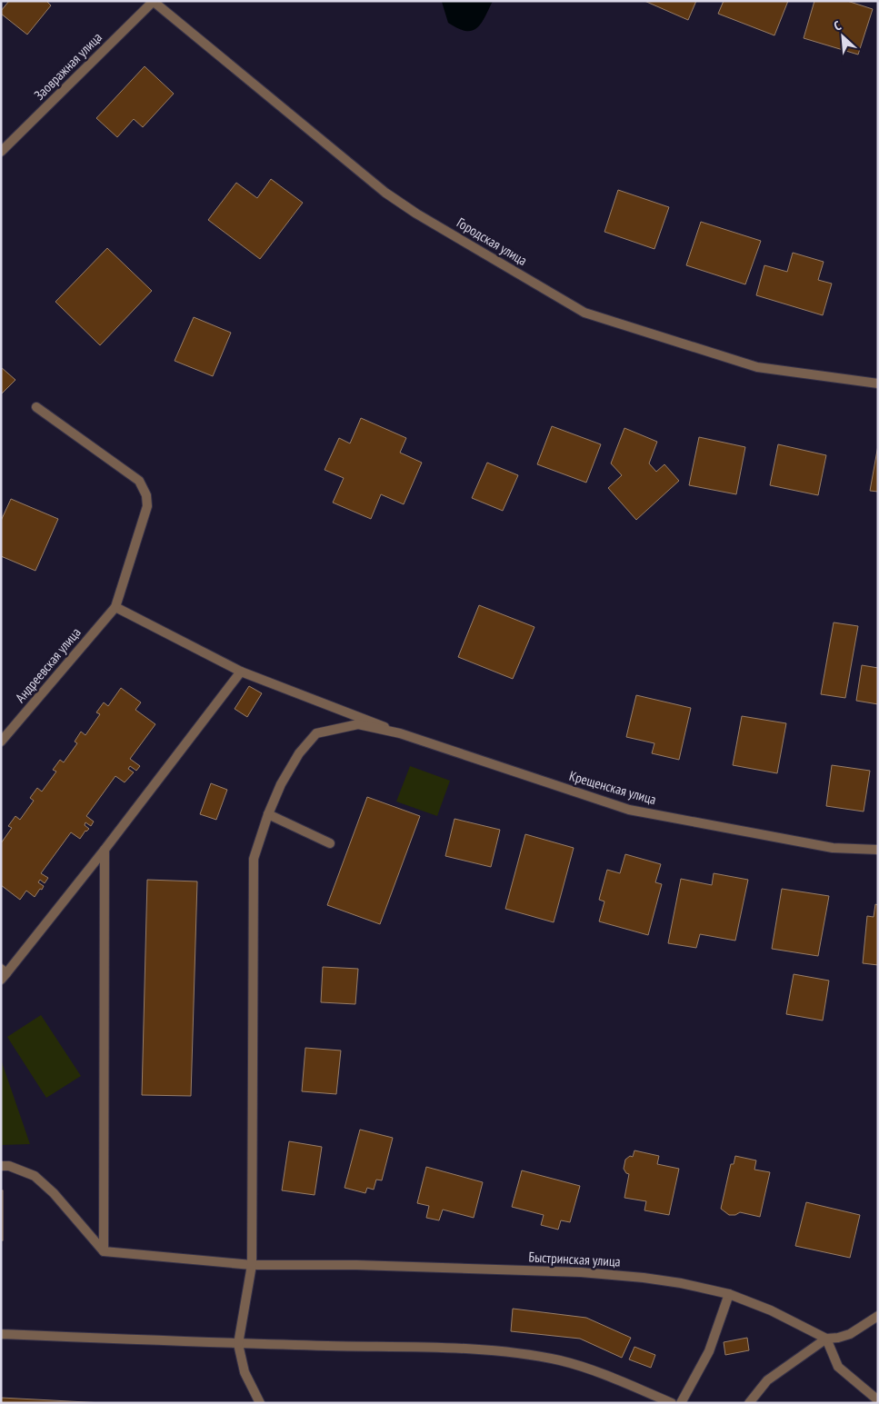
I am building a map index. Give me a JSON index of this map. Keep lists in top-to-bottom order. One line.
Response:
{"streets":{"street":["Заовражная улица","Городская улица","Андреевская улица","Крещенская улица","Быстринская улица"]},"crossings":[["Заовражная улица","Городская улица"]],"north":"top left"}
